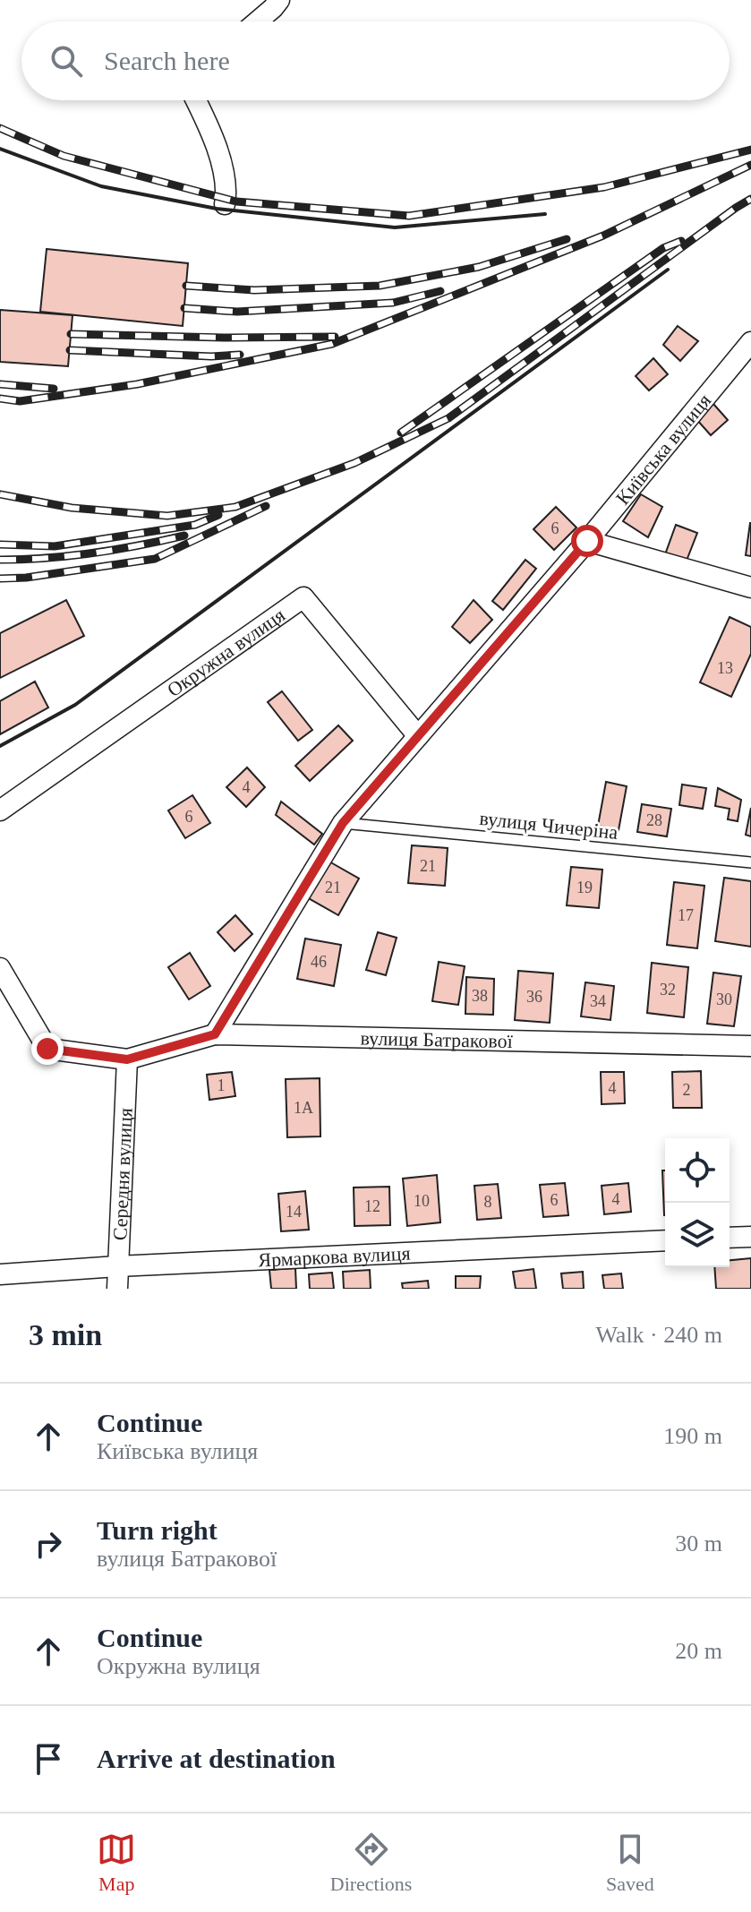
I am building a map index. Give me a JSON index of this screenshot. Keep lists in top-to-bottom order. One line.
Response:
{"streets":{"street":["Київська вулиця","Окружна вулиця","вулиця Батракової","Середня вулиця","Ярмаркова вулиця"],"lane":["вулиця Чичеріна"]},"crossings":[["Київська вулиця","Окружна вулиця"],["Київська вулиця","вулиця Чичеріна"],["Київська вулиця","вулиця Батракової"],["вулиця Батракової","Середня вулиця"],["Середня вулиця","Ярмаркова вулиця"]],"house_numbers":["6","13","4","6","28","21","21","19","17","46","32","38","36","30","34","1","4","2","1А","4","6","10","8","12","14"],"page":{"search":"Search here","heading":["3 min","Walk · 240 m"],"list":[["Continue","Київська вулиця","190 m"],["Turn right","вулиця Батракової","30 m"],["Continue","Окружна вулиця","20 m"],"Arrive at destination"],"nav":["Map","Directions","Saved"]}}
